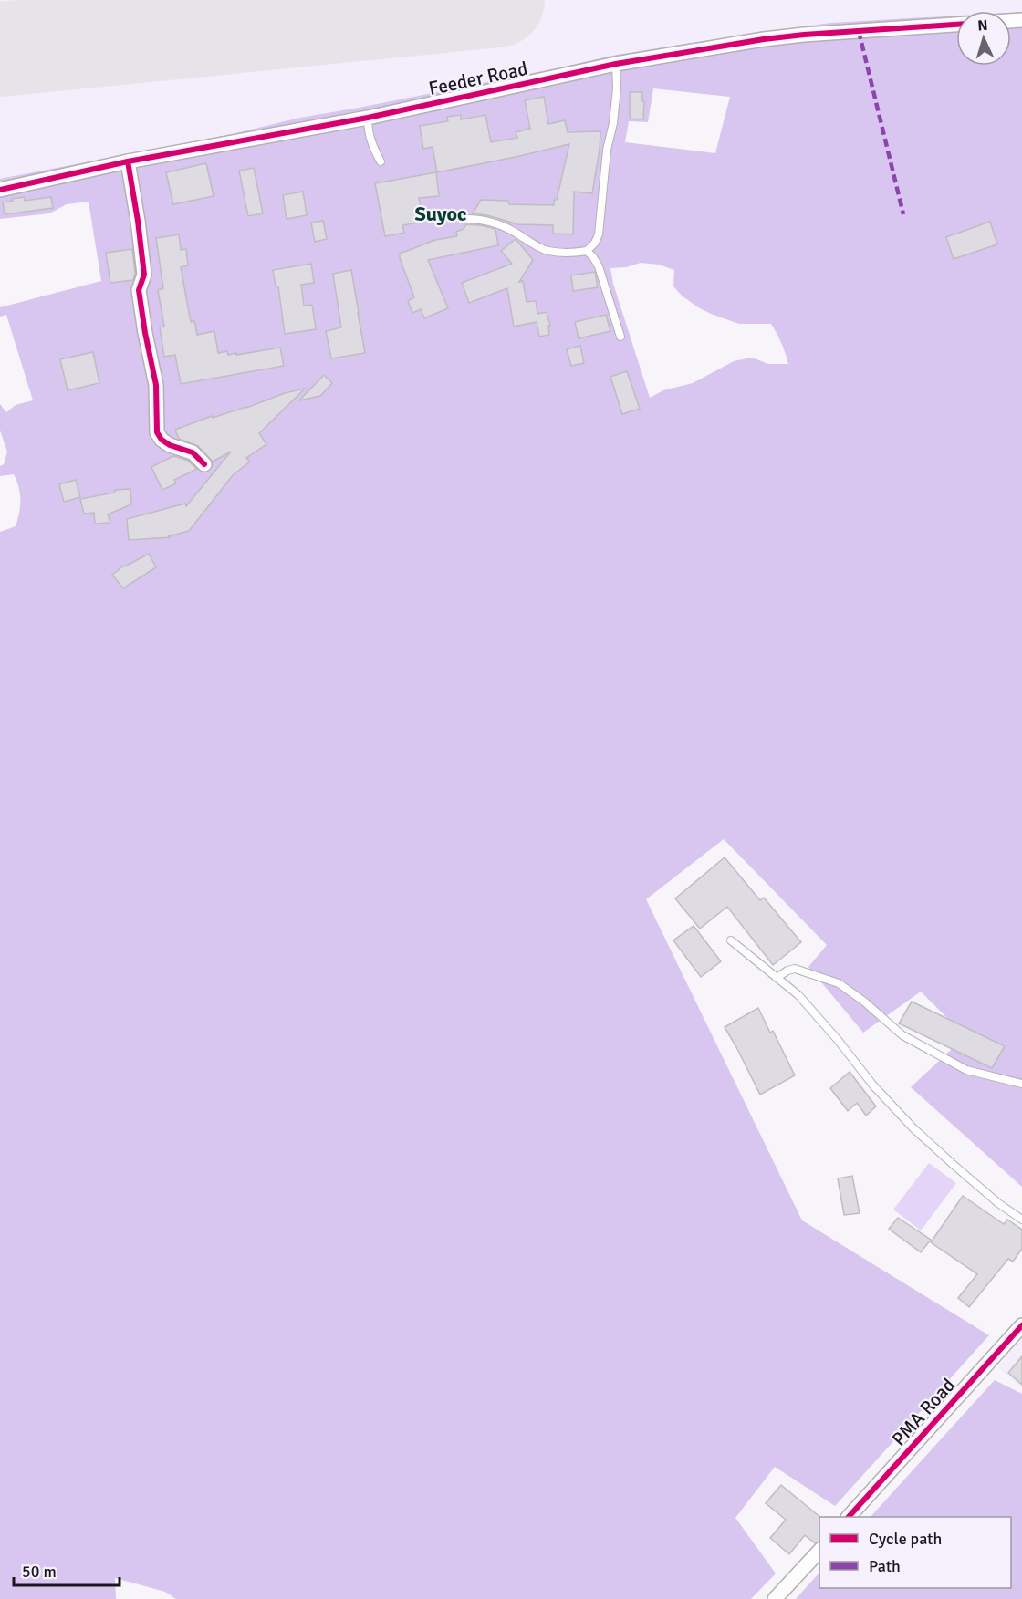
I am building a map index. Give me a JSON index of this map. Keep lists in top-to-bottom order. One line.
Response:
{"streets":{"street":["Feeder Road","PMA Road"]},"districts":["Suyoc"],"legend":["Cycle path","Path"],"scale_bar":"50 m","north":"top"}
